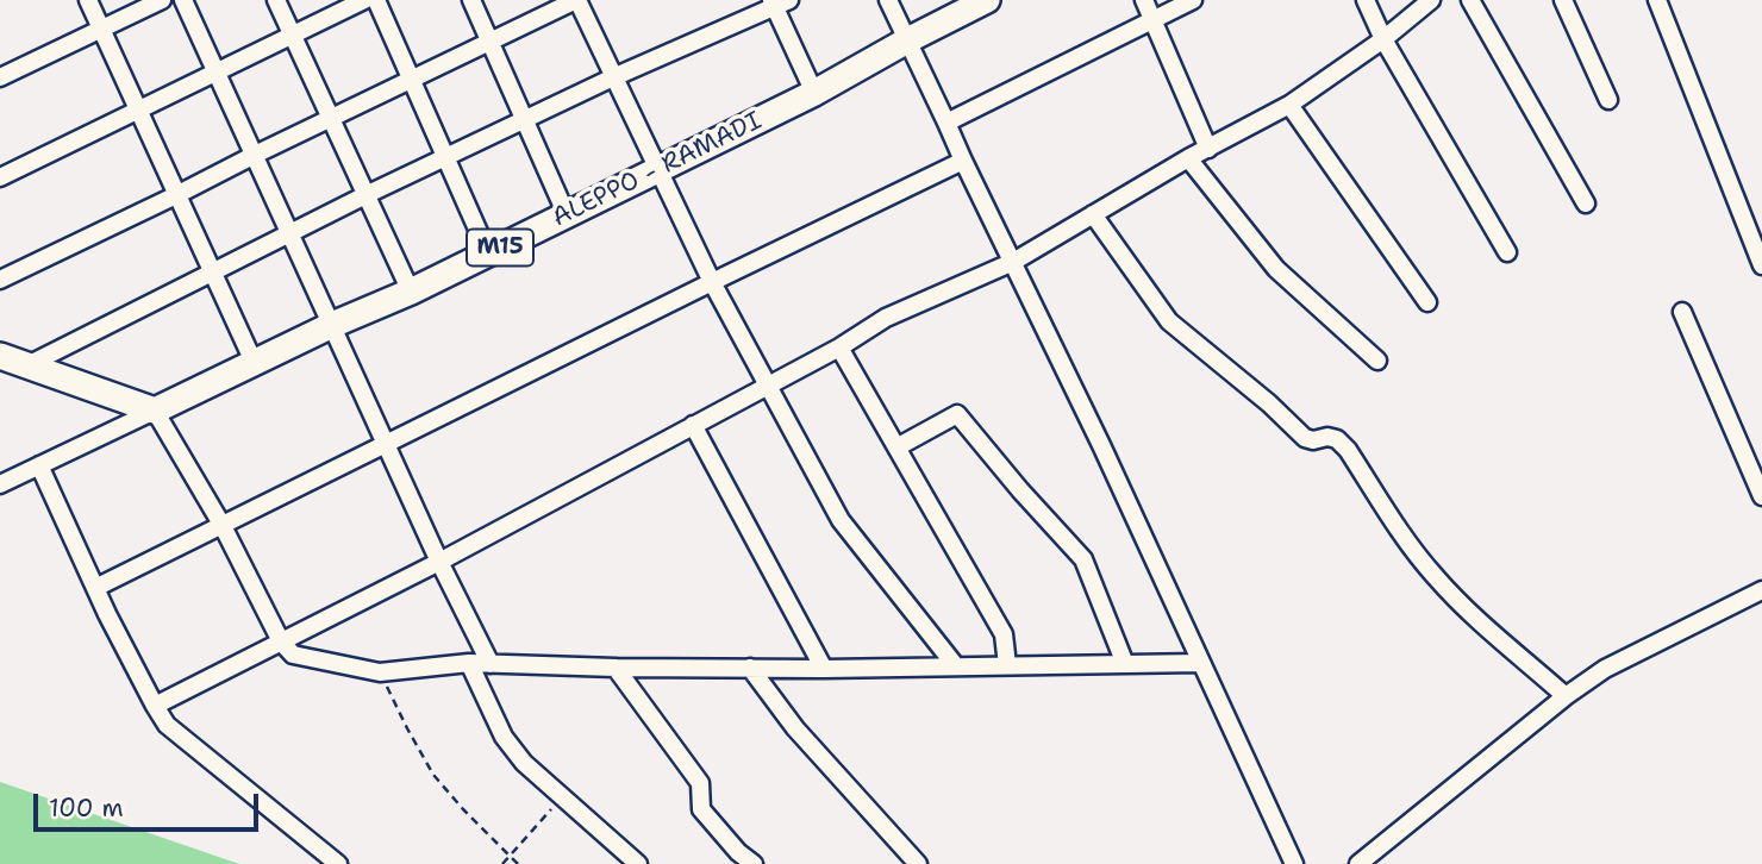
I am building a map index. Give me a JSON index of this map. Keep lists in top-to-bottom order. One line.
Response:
{"streets":{"highway":["ALEPPO - RAMADI","M15"]},"scale_bar":"100 m"}
